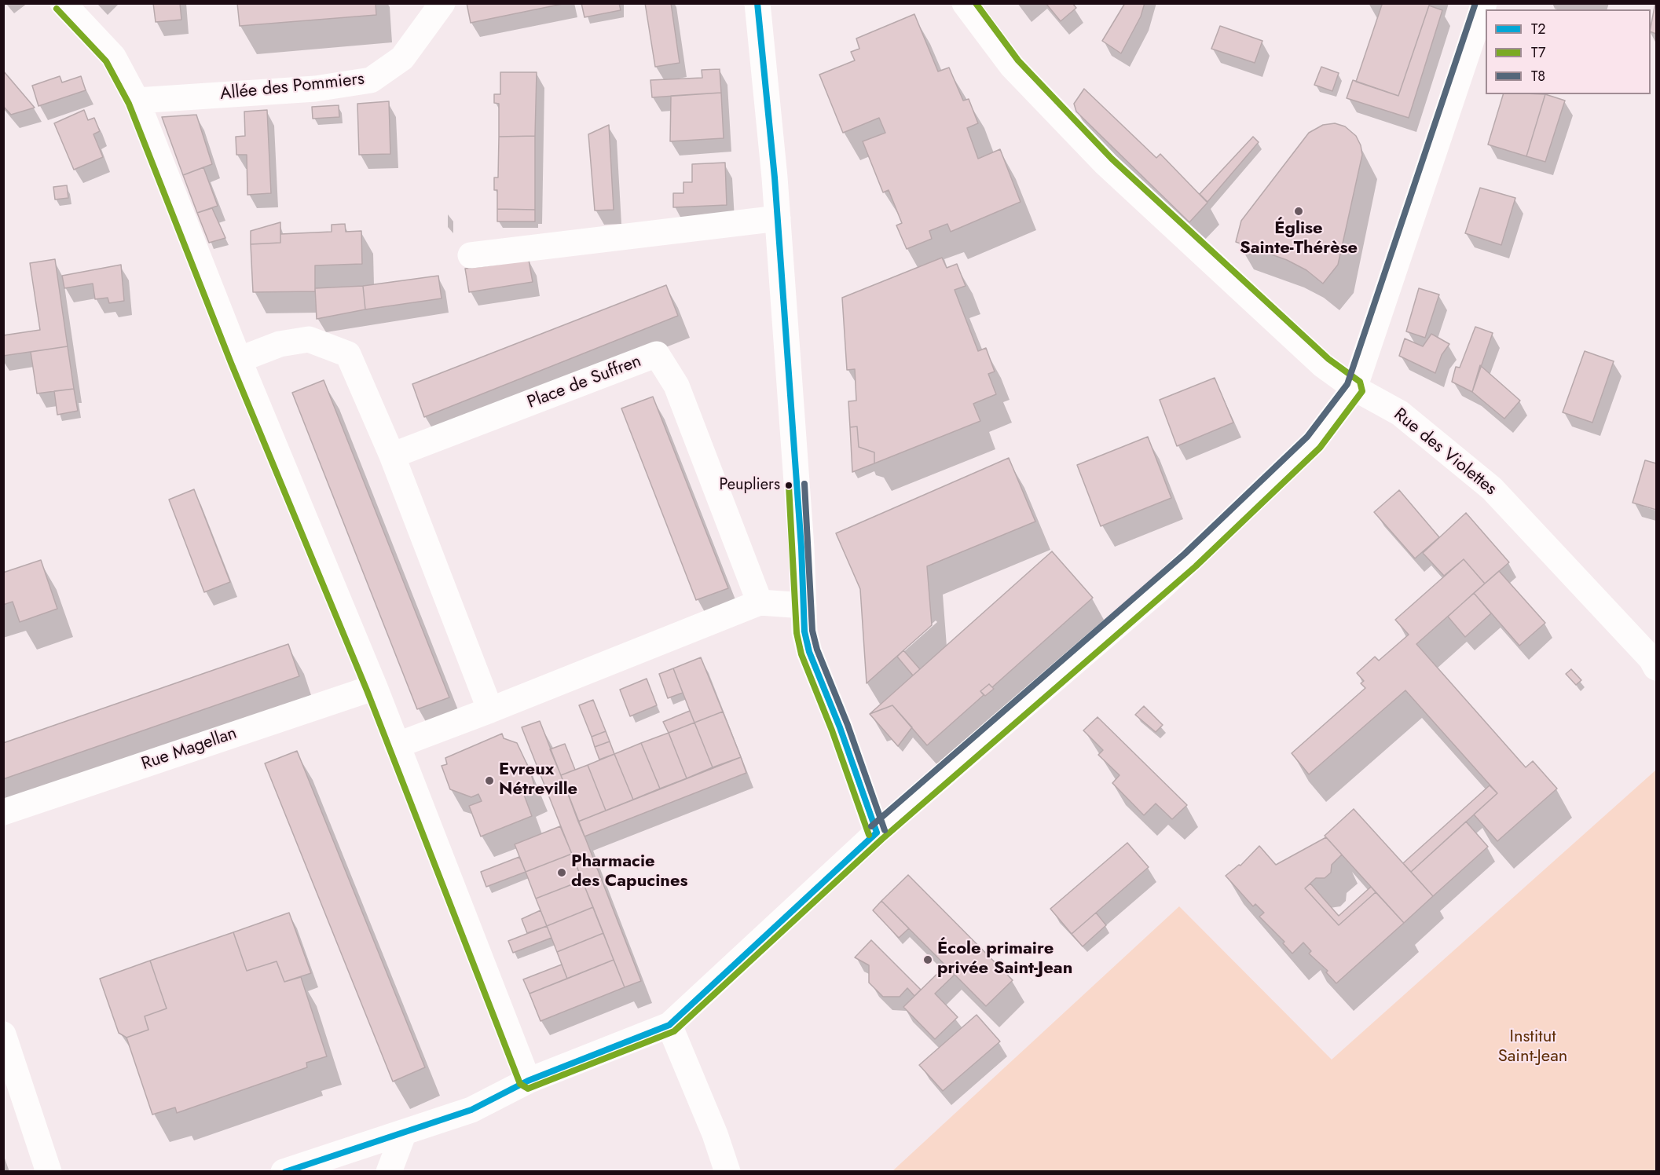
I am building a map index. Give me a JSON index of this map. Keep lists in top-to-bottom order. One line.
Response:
{"streets":{"street":["Allée des Pommiers","Place de Suffren","Rue des Violettes","Rue Magellan"]},"parks":["Institut Saint-Jean"],"places":["Église Sainte-Thérèse","Peupliers","Evreux Nétreville","Pharmacie des Capucines","École primaire privée Saint-Jean"],"lines":["transit line T2","transit line T7","transit line T8"],"legend":["T2","T7","T8"]}
